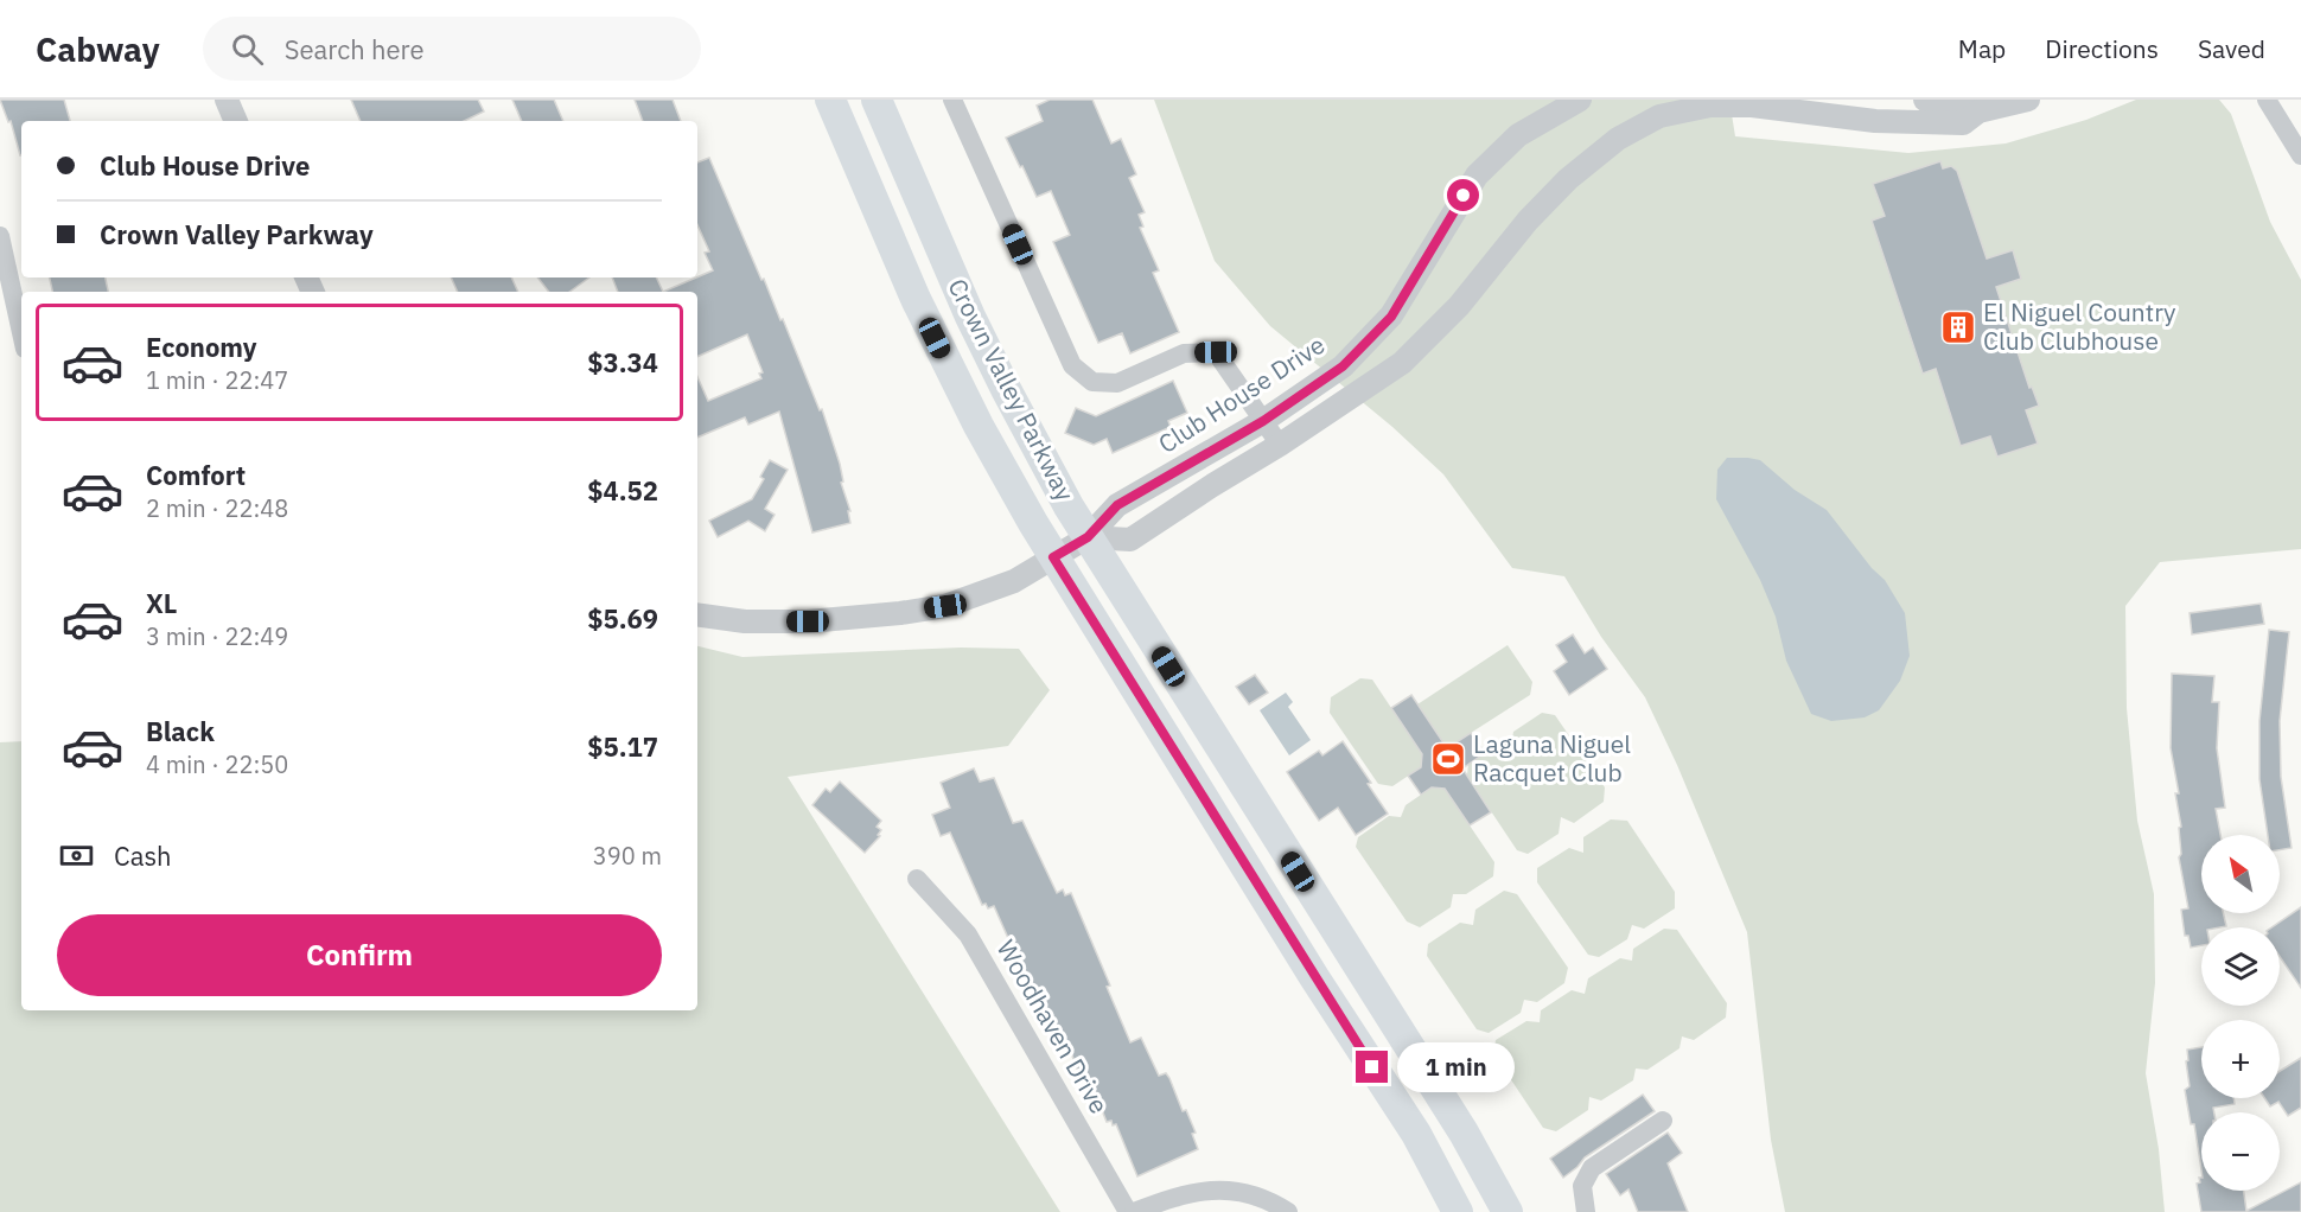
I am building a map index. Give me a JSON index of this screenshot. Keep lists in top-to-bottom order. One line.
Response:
{"streets":{"main road":["Crown Valley Parkway"],"street":["Club House Drive","Woodhaven Drive"]},"crossings":[["Crown Valley Parkway","Club House Drive"]],"places":{"building":["El Niguel Country Club Clubhouse"],"sports":["Laguna Niguel Racquet Club"]},"north":"top left","page":{"header":"Cabway","search":"Search here","nav":["Map","Directions","Saved"],"banner":["Club House Drive","Crown Valley Parkway"],"list":[{"name":"Economy","note":"1 min · 22:47","value":"$3.34"},{"name":"Comfort","note":"2 min · 22:48","value":"$4.52"},{"name":"XL","note":"3 min · 22:49","value":"$5.69"},{"name":"Black","note":"4 min · 22:50","value":"$5.17"}],"pay":["Cash","390 m"],"map_buttons":["+","−"],"buttons":"Confirm","bubble":"1 min"}}
